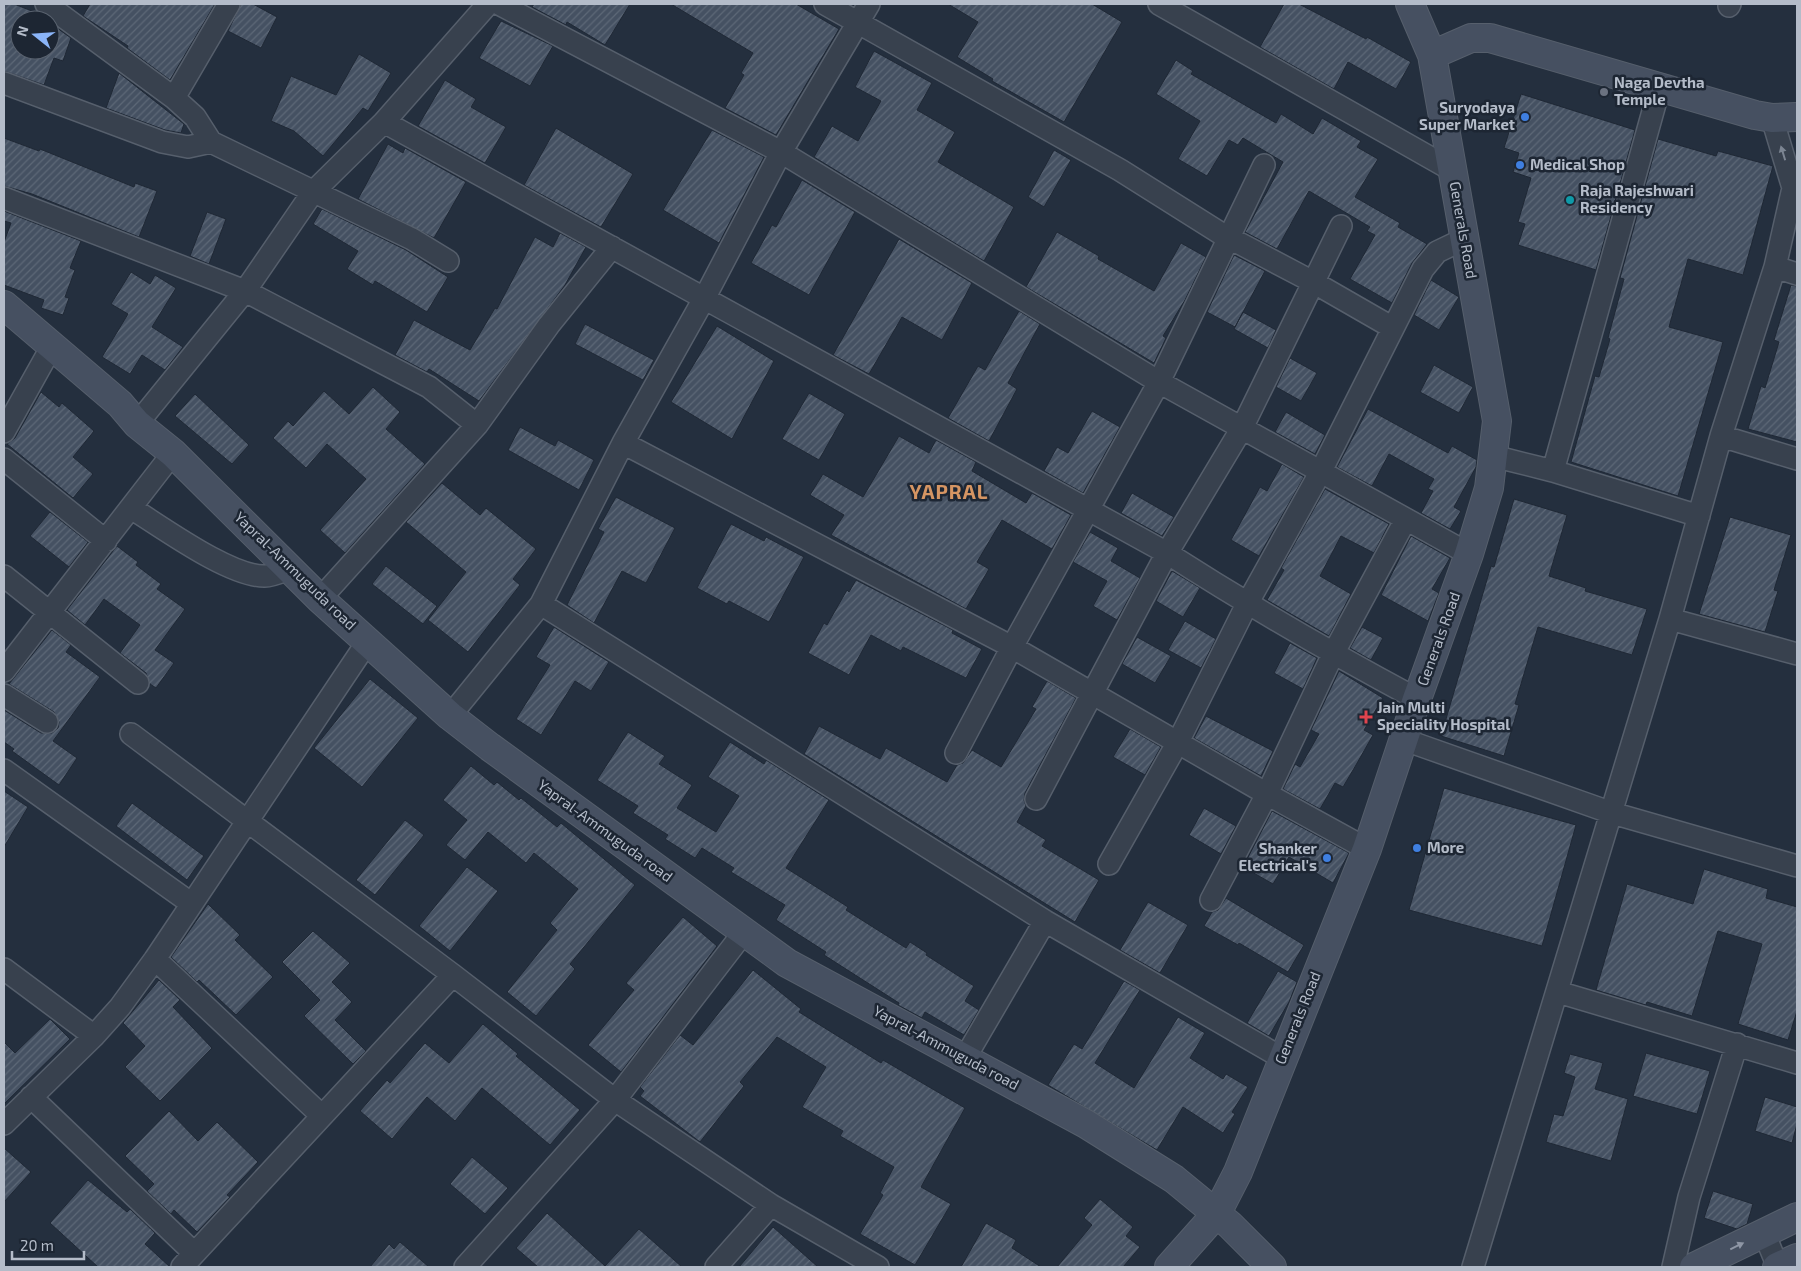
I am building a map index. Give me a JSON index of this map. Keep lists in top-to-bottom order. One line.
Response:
{"streets":{"street":["Generals Road","Yapral-Ammuguda road"]},"crossings":[["Generals Road","Yapral-Ammuguda road"]],"districts":["YAPRAL"],"places":{"other":["Naga Devtha Temple","Suryodaya Super Market","Medical Shop","Raja Rajeshwari Residency","More","Shanker Electrical's"],"health":["Jain Multi Speciality Hospital"]},"scale_bar":"20 m","north":"left"}
